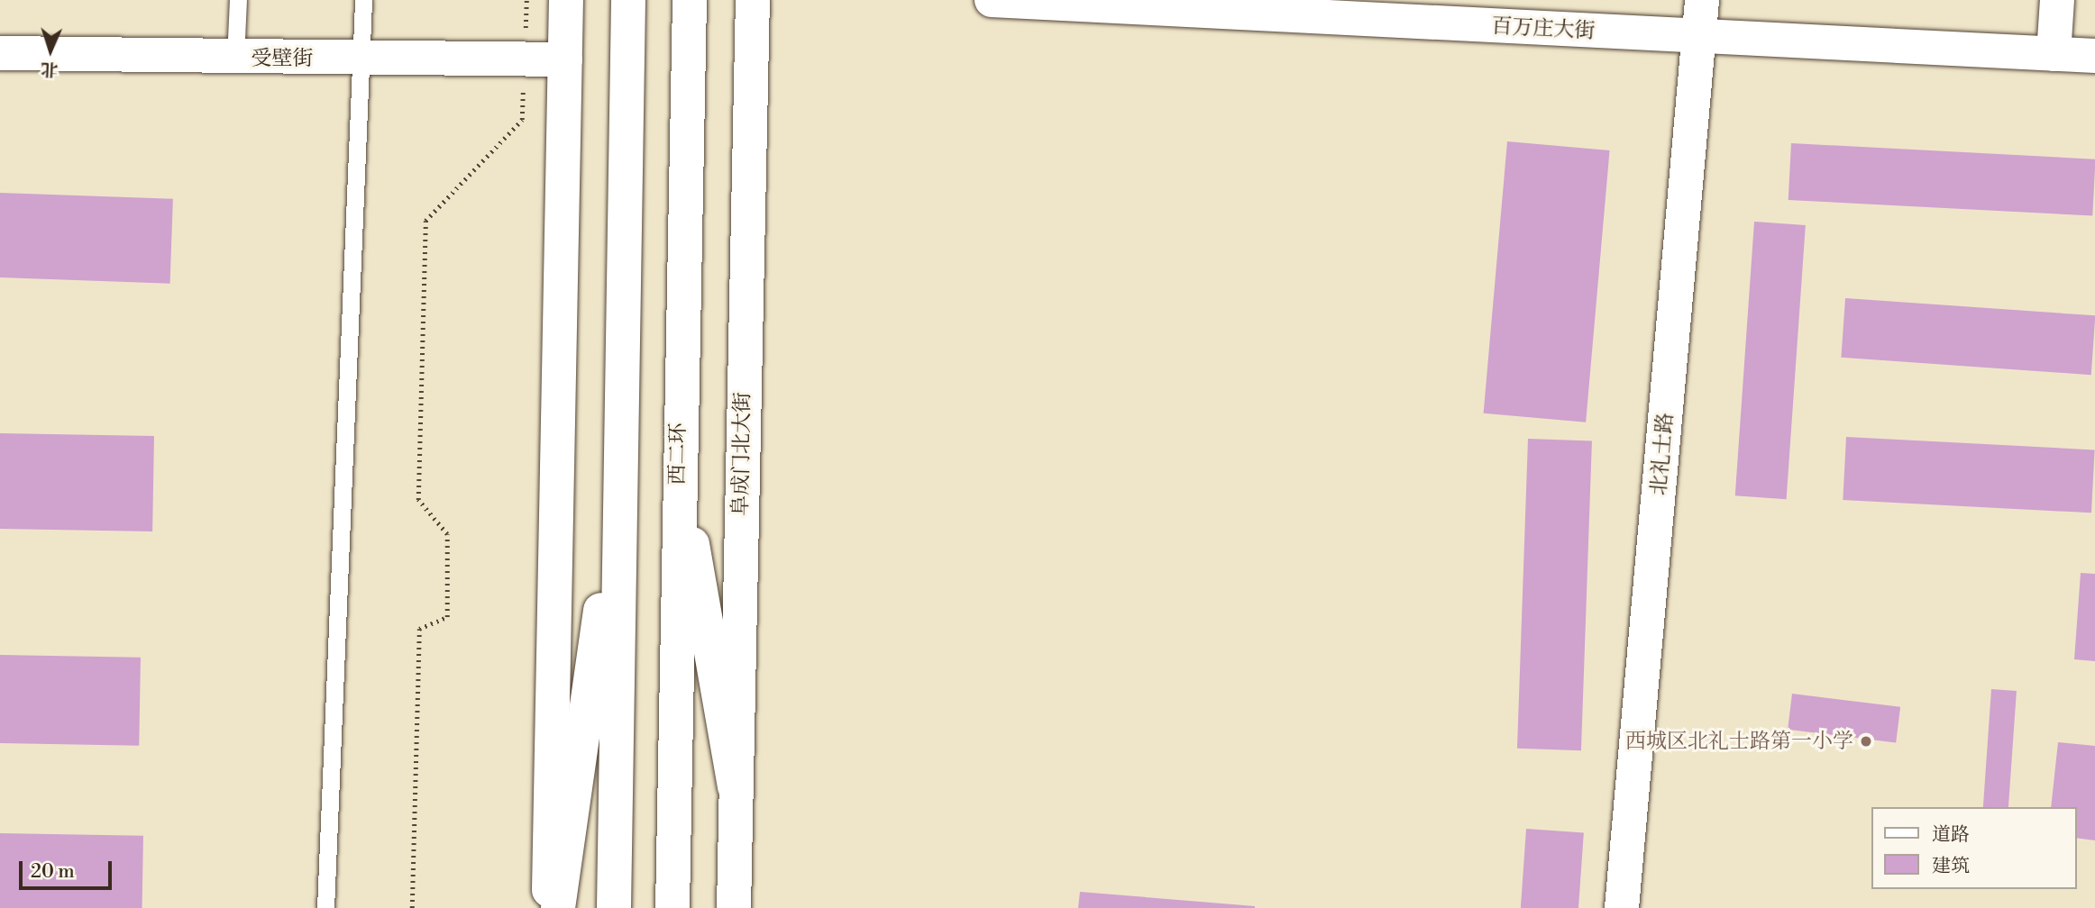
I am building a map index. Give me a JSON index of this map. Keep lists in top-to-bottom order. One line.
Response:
{"streets":{"main road":["百万庄大街","受壁街","西二环","阜成门北大街","北礼士路"]},"crossings":[["百万庄大街","北礼士路"]],"places":["西城区北礼士路第一小学"],"legend":["道路","建筑"],"scale_bar":"20 m","north":"bottom"}
